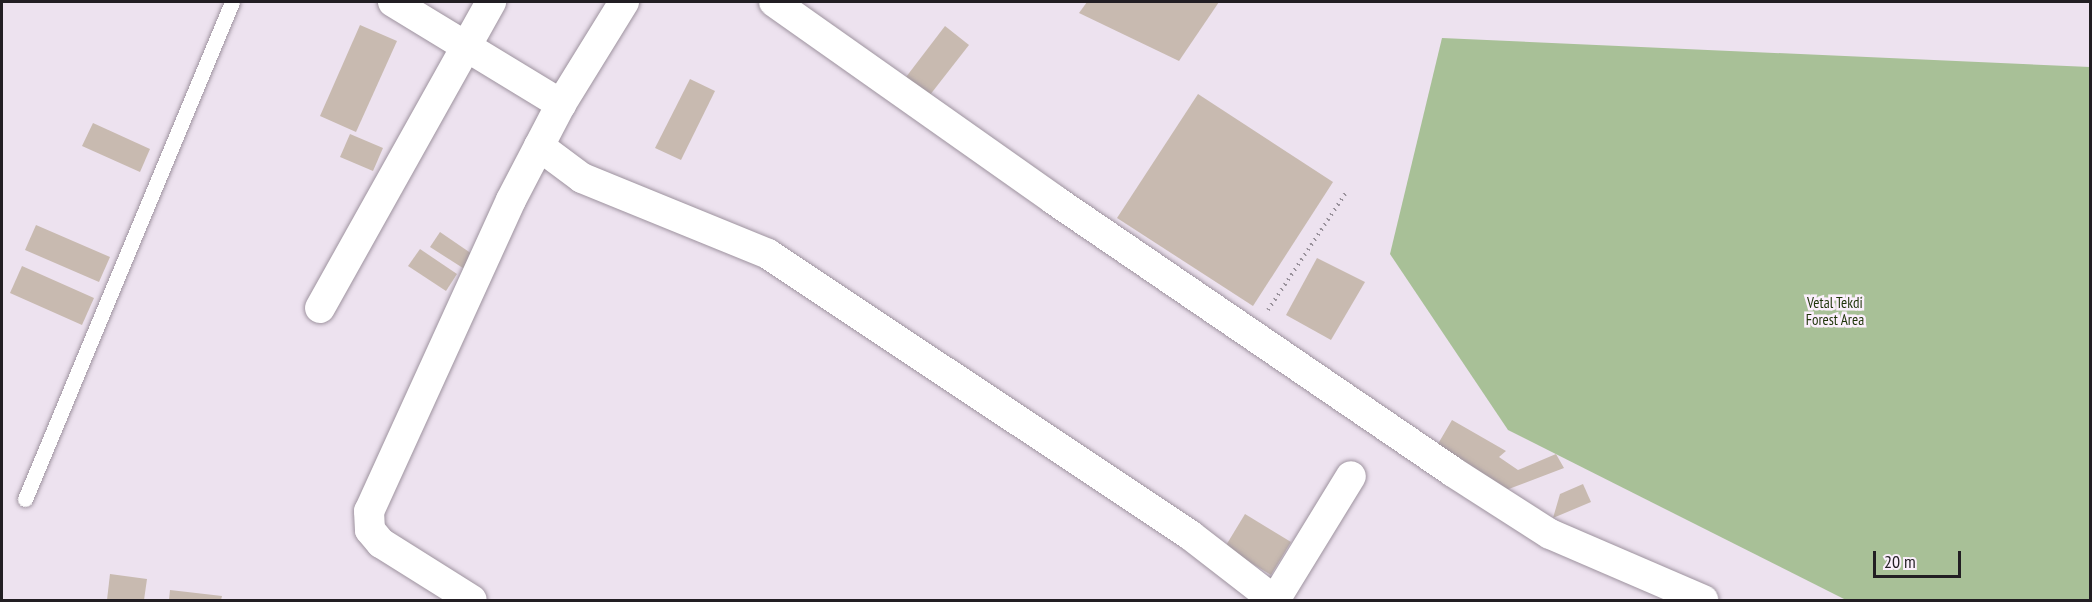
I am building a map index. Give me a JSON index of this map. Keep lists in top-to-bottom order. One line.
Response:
{"parks":["Vetal Tekdi Forest Area"],"scale_bar":"20 m"}
